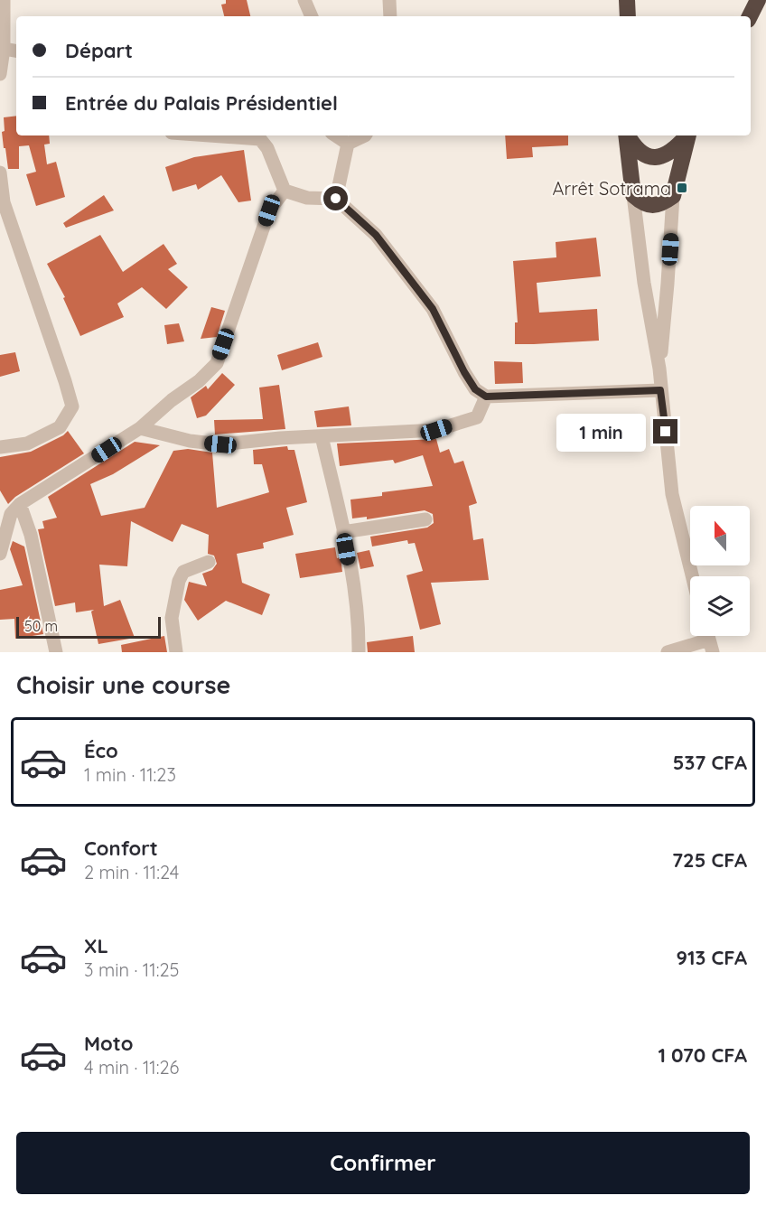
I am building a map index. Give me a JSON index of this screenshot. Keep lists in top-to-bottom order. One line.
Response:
{"places":{"transit":["Arrêt Sotrama"]},"scale_bar":"50 m","north":"top","page":{"banner":["Départ","Entrée du Palais Présidentiel"],"bubble":"1 min","scale":"50 m","heading":"Choisir une course","list":[{"name":"Éco","note":"1 min · 11:23","value":"537 CFA"},{"name":"Confort","note":"2 min · 11:24","value":"725 CFA"},{"name":"XL","note":"3 min · 11:25","value":"913 CFA"},{"name":"Moto","note":"4 min · 11:26","value":"1 070 CFA"}],"buttons":"Confirmer"}}
